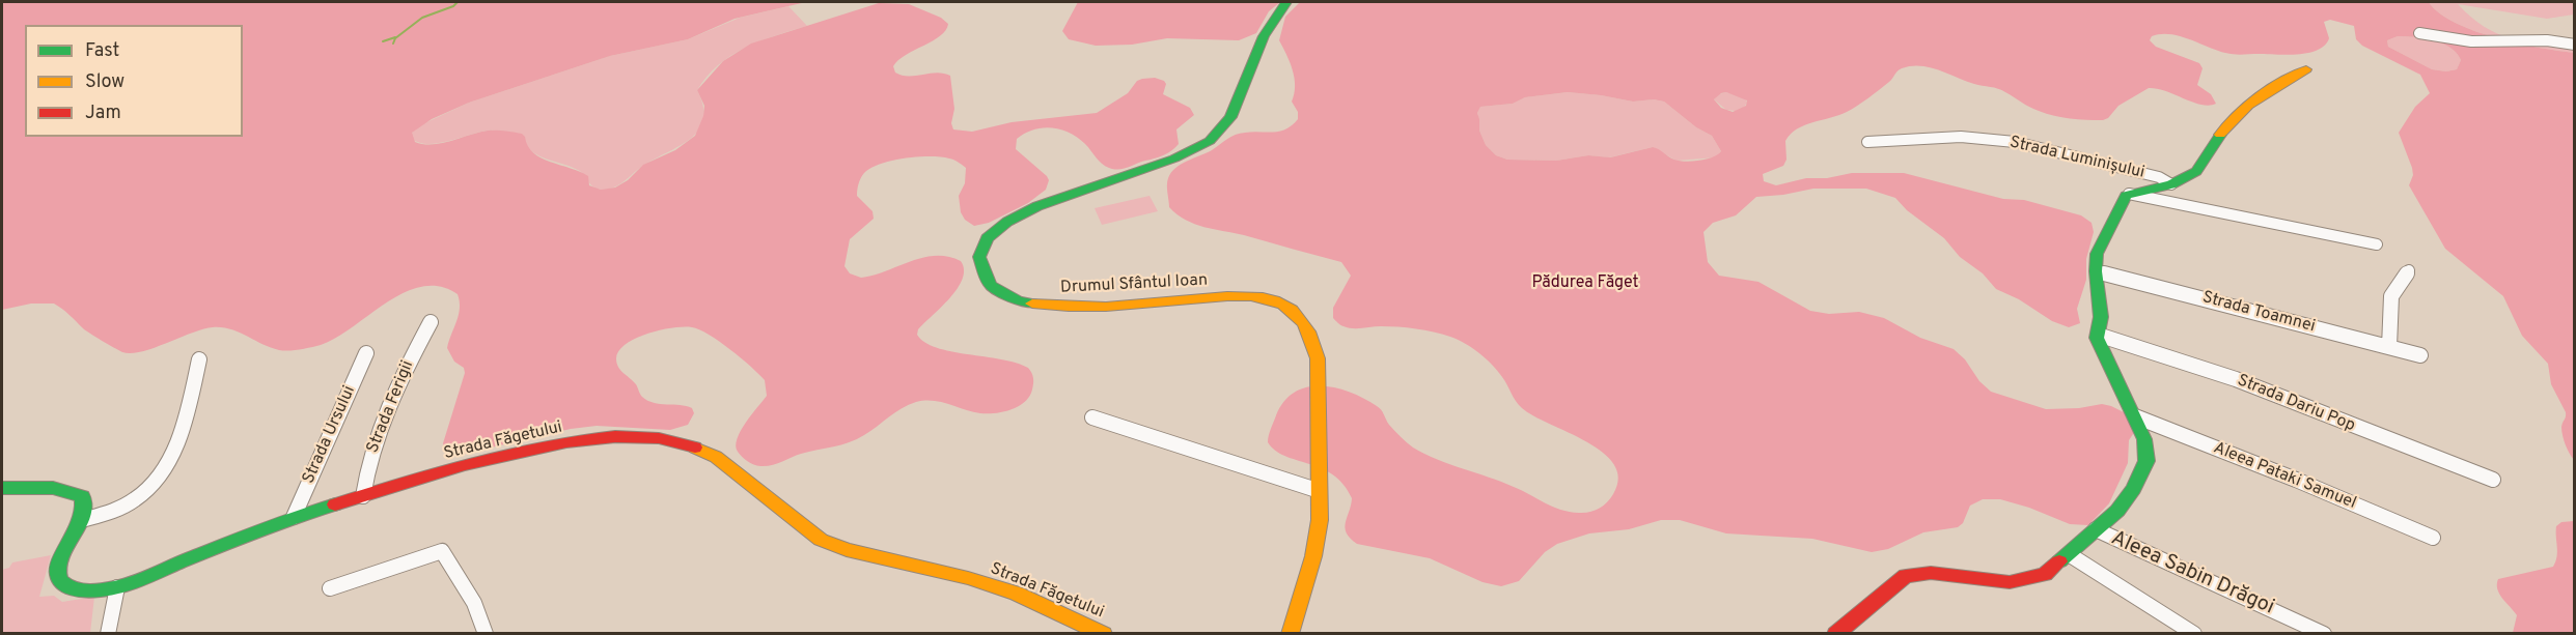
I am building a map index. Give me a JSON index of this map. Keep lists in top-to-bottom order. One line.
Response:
{"streets":{"main road":["Drumul Sfântul Ioan","Strada Făgetului"],"street":["Strada Luminișului","Strada Toamnei","Strada Dariu Pop","Strada Ferigii","Strada Ursului","Aleea Pataki Samuel","Aleea Sabin Drăgoi"]},"crossings":[["Strada Ferigii","Strada Făgetului"],["Strada Ursului","Strada Făgetului"]],"parks":["Pădurea Făget"],"legend":["Fast","Slow","Jam"]}
